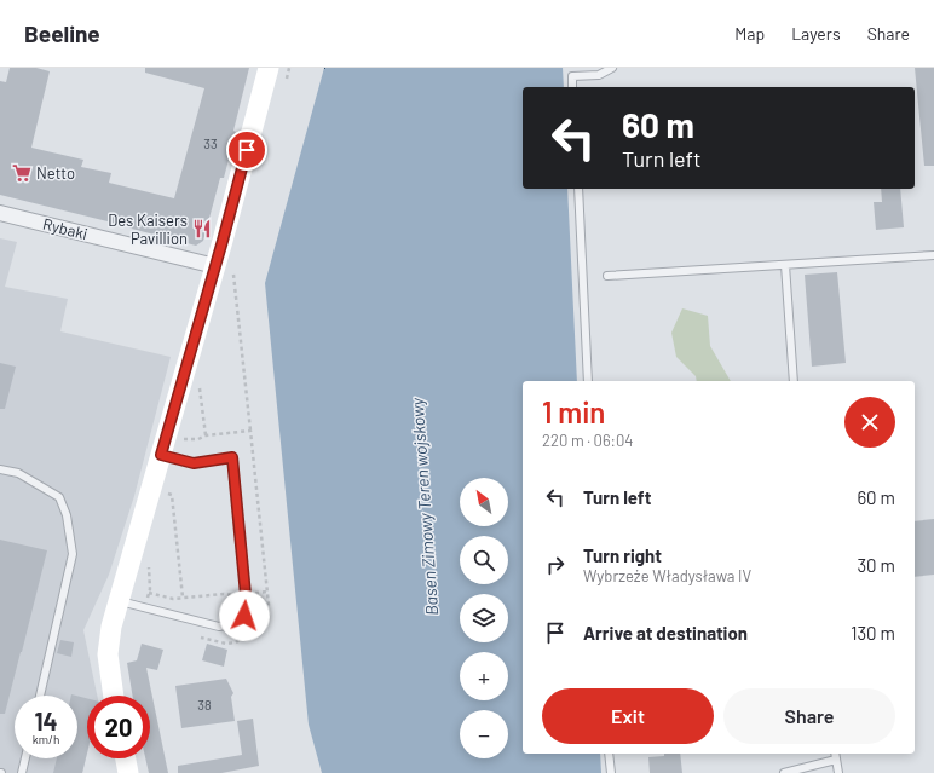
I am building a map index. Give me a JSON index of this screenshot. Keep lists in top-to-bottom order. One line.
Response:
{"streets":{"street":["Rybaki"]},"water":["Basen Zimowy Teren wojskowy"],"places":{"supermarket":["Netto"],"restaurant":["Des Kaisers Pavillion"]},"house_numbers":["33","38"],"north":"top left","page":{"header":"Beeline","nav":["Map","Layers","Share"],"turn":["60 m","Turn left"],"heading":["1 min","220 m · 06:04"],"list":[{"name":"Turn left","value":"60 m"},{"name":"Turn right","note":"Wybrzeże Władysława IV","value":"30 m"},{"name":"Arrive at destination","value":"130 m"}],"map_buttons":["+","−"],"buttons":["Exit","Share"],"speed":"14 km/h","limit":"20"}}
